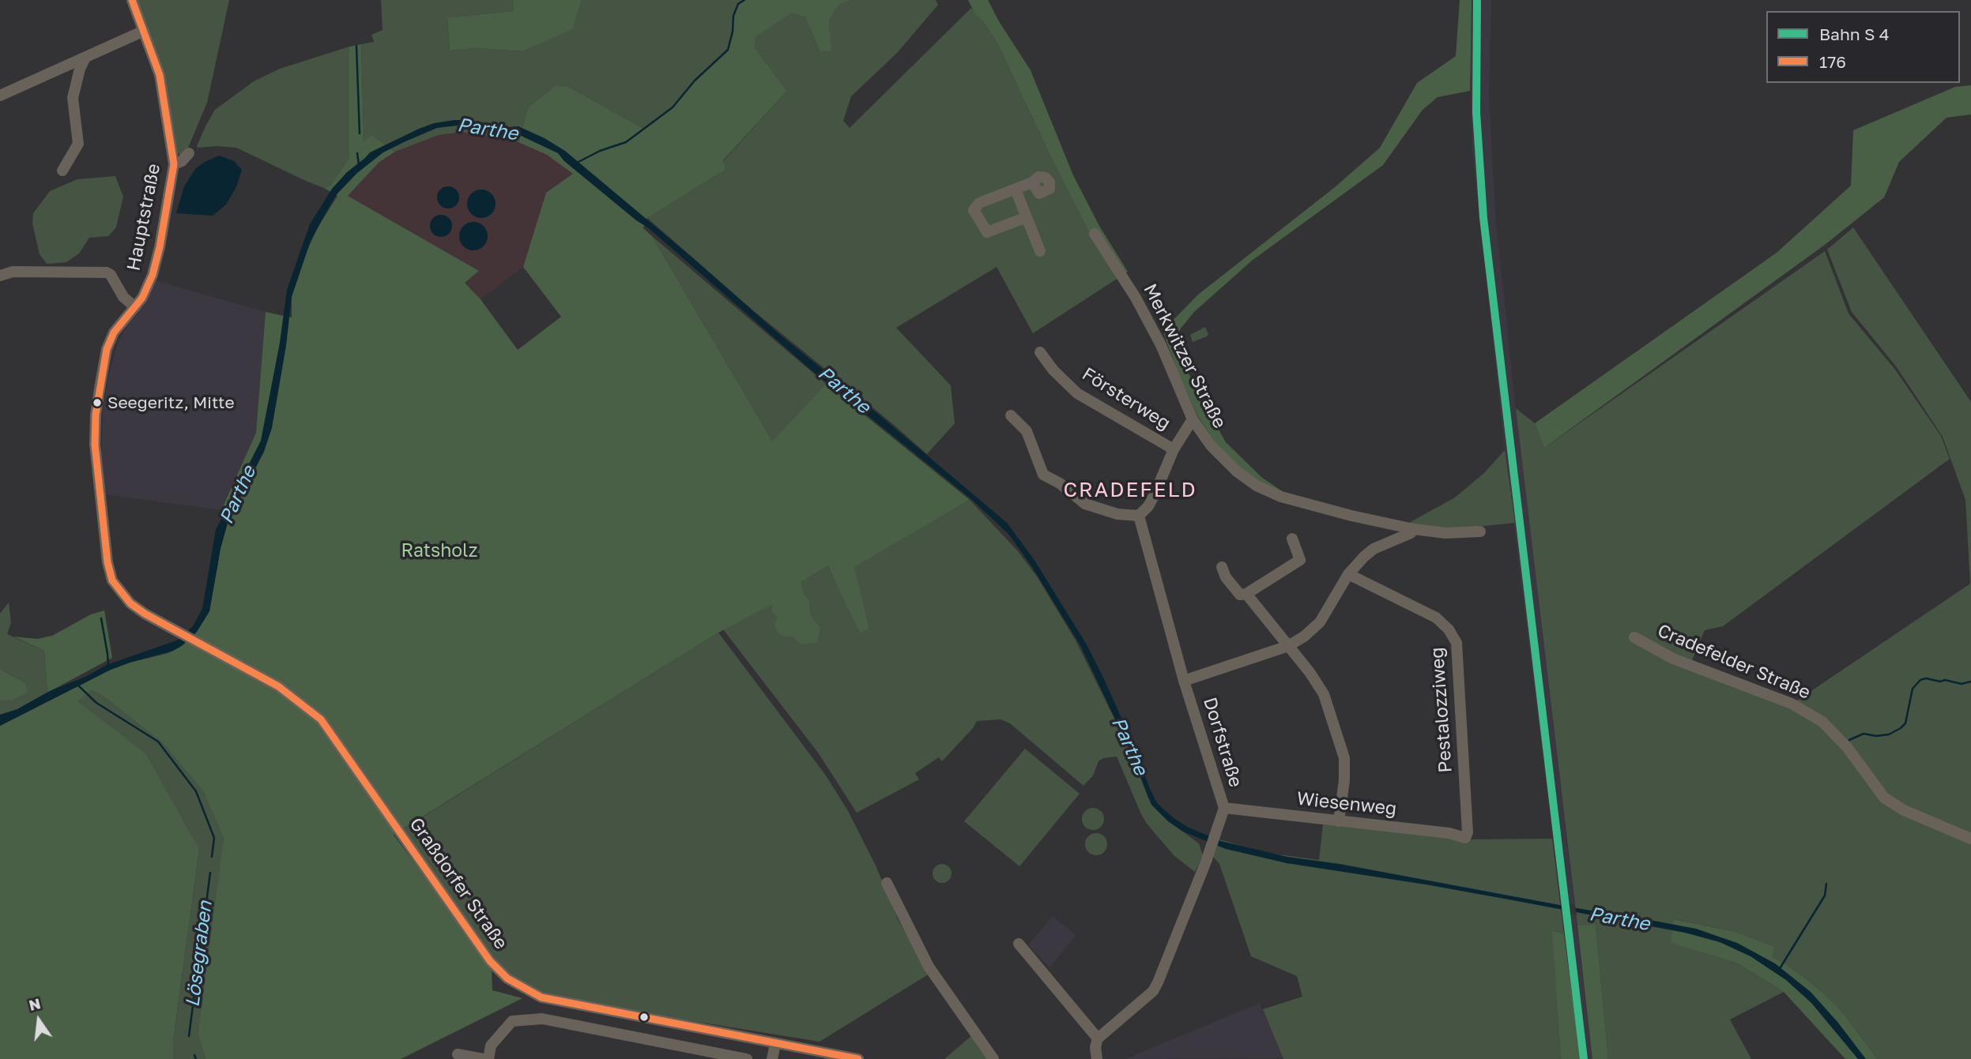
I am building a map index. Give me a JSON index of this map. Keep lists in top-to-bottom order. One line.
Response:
{"streets":{"street":["Hauptstraße","Merkwitzer Straße","Försterweg","Cradefelder Straße","Pestalozziweg","Dorfstraße","Wiesenweg","Graßdorfer Straße"]},"crossings":[["Hauptstraße","Graßdorfer Straße"],["Pestalozziweg","Wiesenweg"],["Dorfstraße","Wiesenweg"]],"districts":["CRADEFELD"],"water":["Parthe","Lösegraben"],"parks":["Ratsholz"],"places":["Seegeritz, Mitte"],"lines":["transit line 176"],"legend":["Bahn S 4","176"],"north":"top"}
